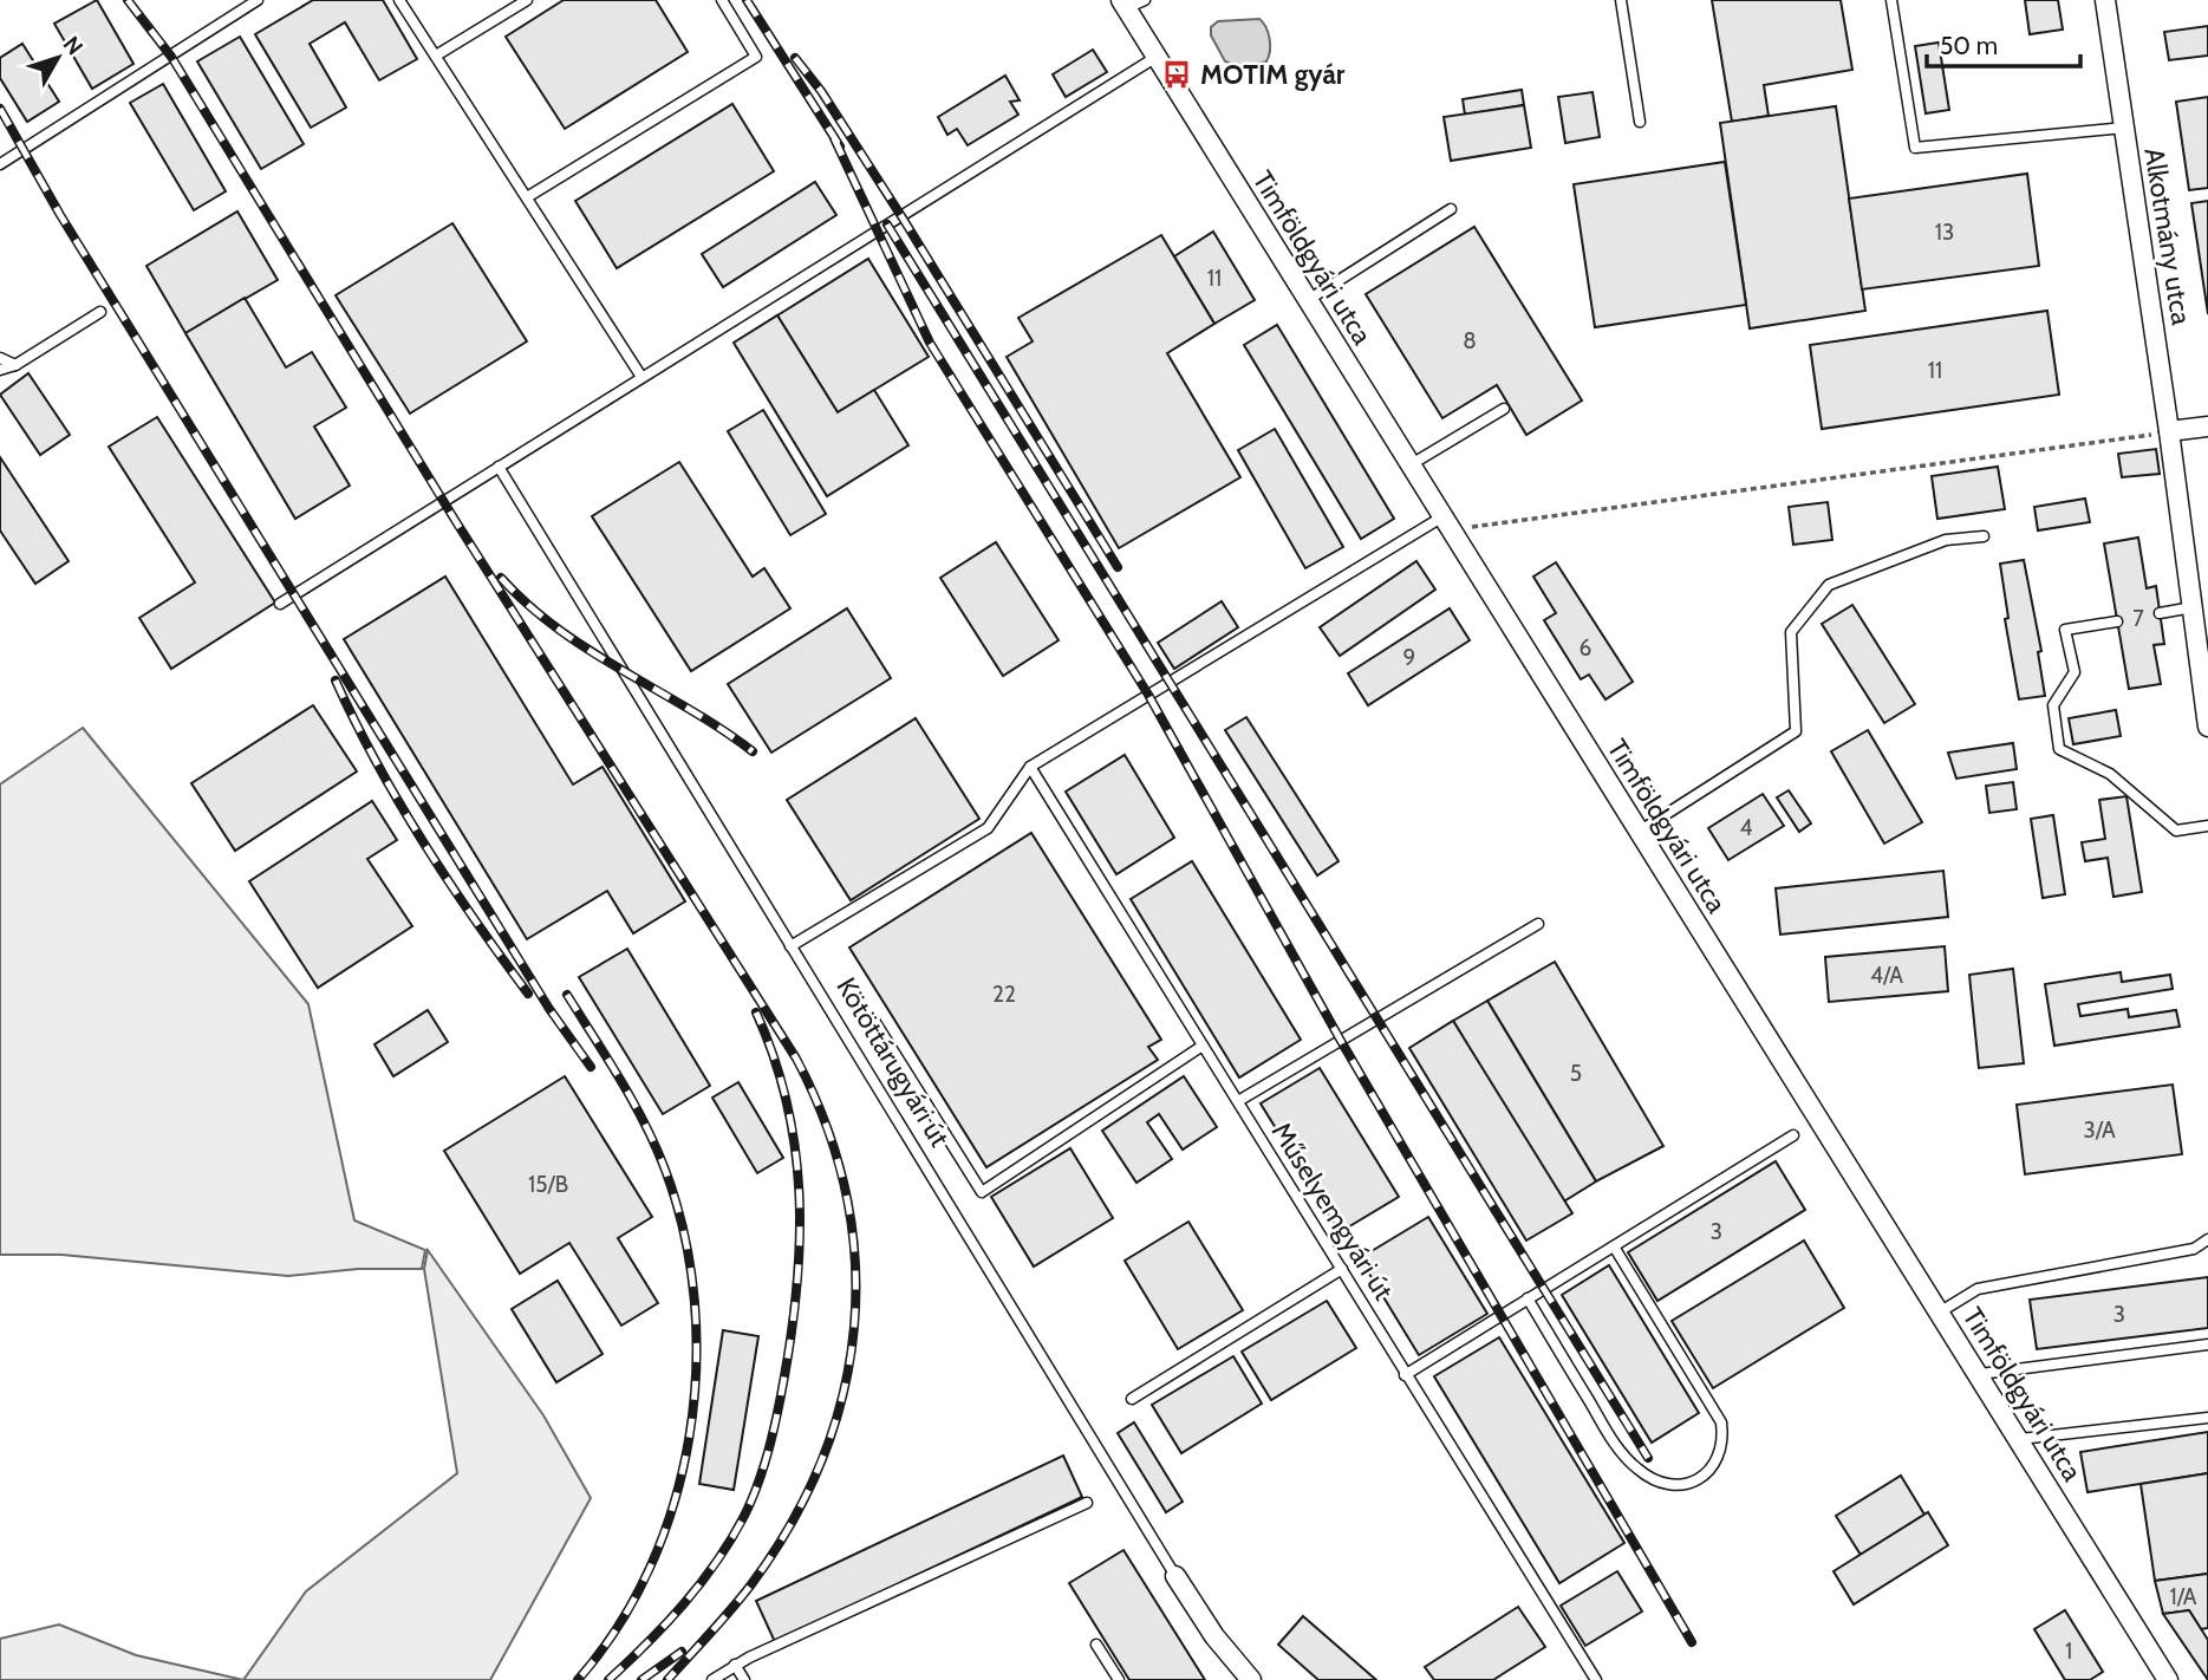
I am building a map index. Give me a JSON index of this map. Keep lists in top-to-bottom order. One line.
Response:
{"streets":{"street":["Alkotmány utca","Timföldgyári utca","Kötöttárugyári út"],"lane":["Műselyemgyári út"]},"places":{"bus stop":["MOTIM gyár"]},"house_numbers":["13","11","8","11","7","6","9","4","4/A","22","5","3/A","15/B","3","3","1/A","1"],"scale_bar":"50 m","north":"top right"}
